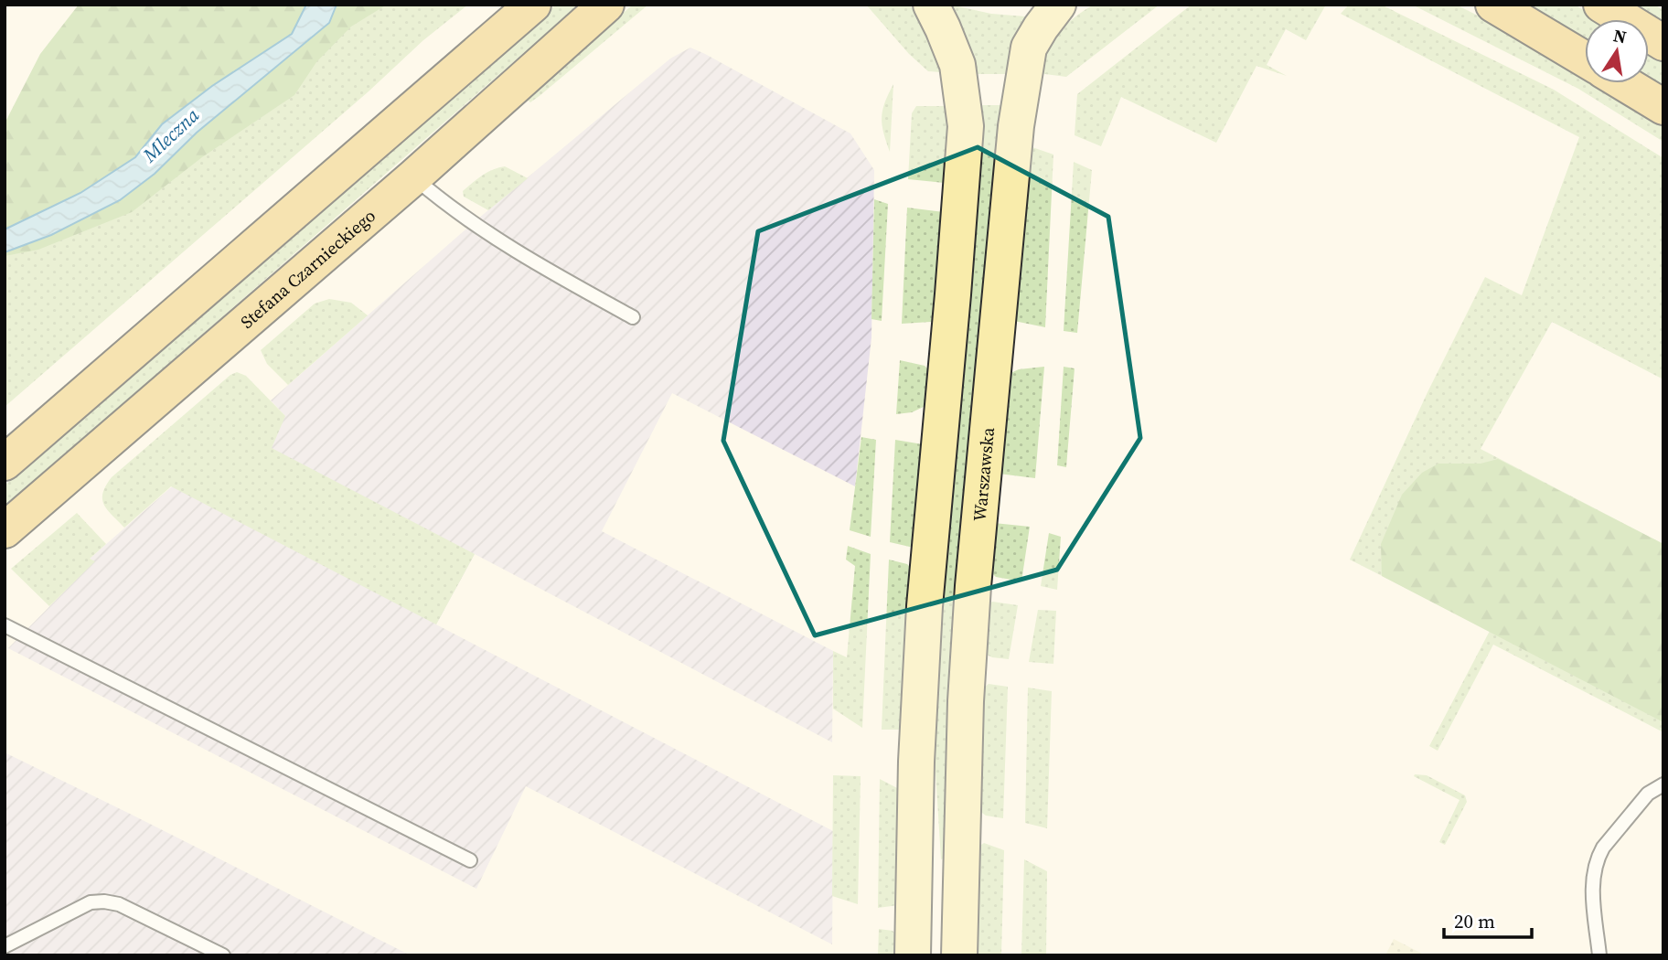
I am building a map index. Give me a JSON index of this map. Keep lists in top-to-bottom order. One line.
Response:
{"streets":{"main road":["Stefana Czarnieckiego","Warszawska"]},"water":["Mleczna"],"scale_bar":"20 m","north":"top"}
